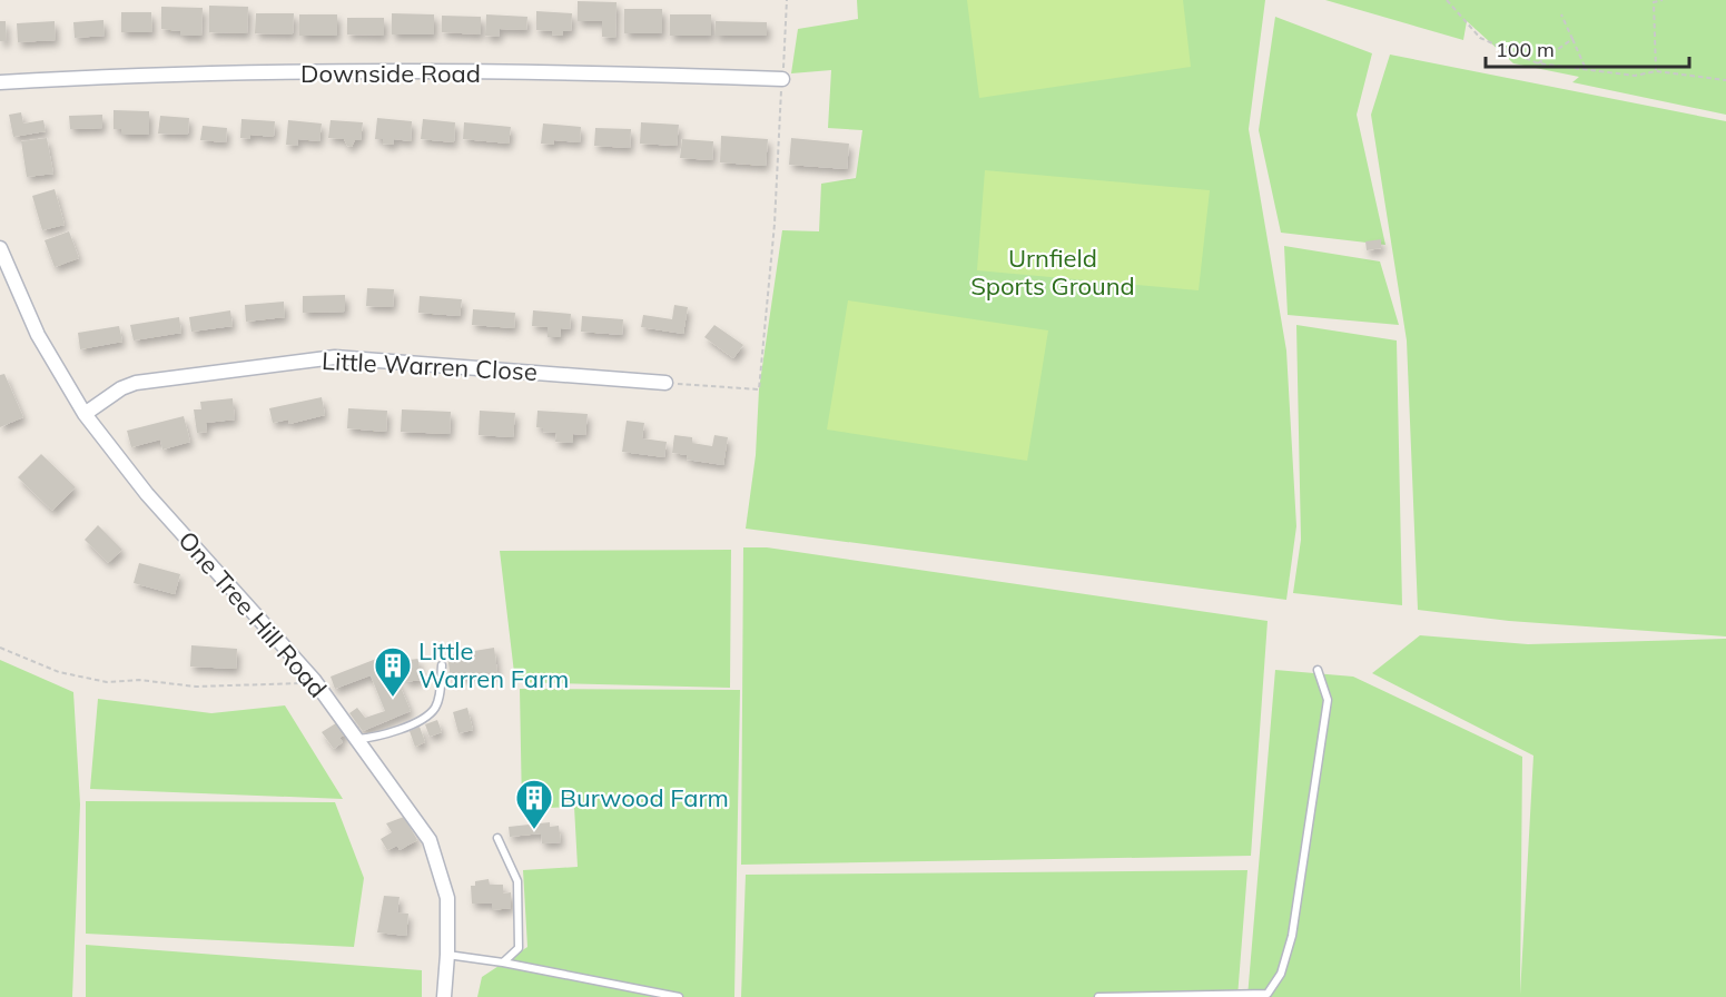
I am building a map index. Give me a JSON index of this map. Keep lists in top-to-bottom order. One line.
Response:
{"streets":{"street":["Downside Road","Little Warren Close","One Tree Hill Road"]},"crossings":[["Little Warren Close","One Tree Hill Road"]],"parks":["Urnfield Sports Ground"],"places":{"building":["Little Warren Farm","Burwood Farm"]},"scale_bar":"100 m"}
